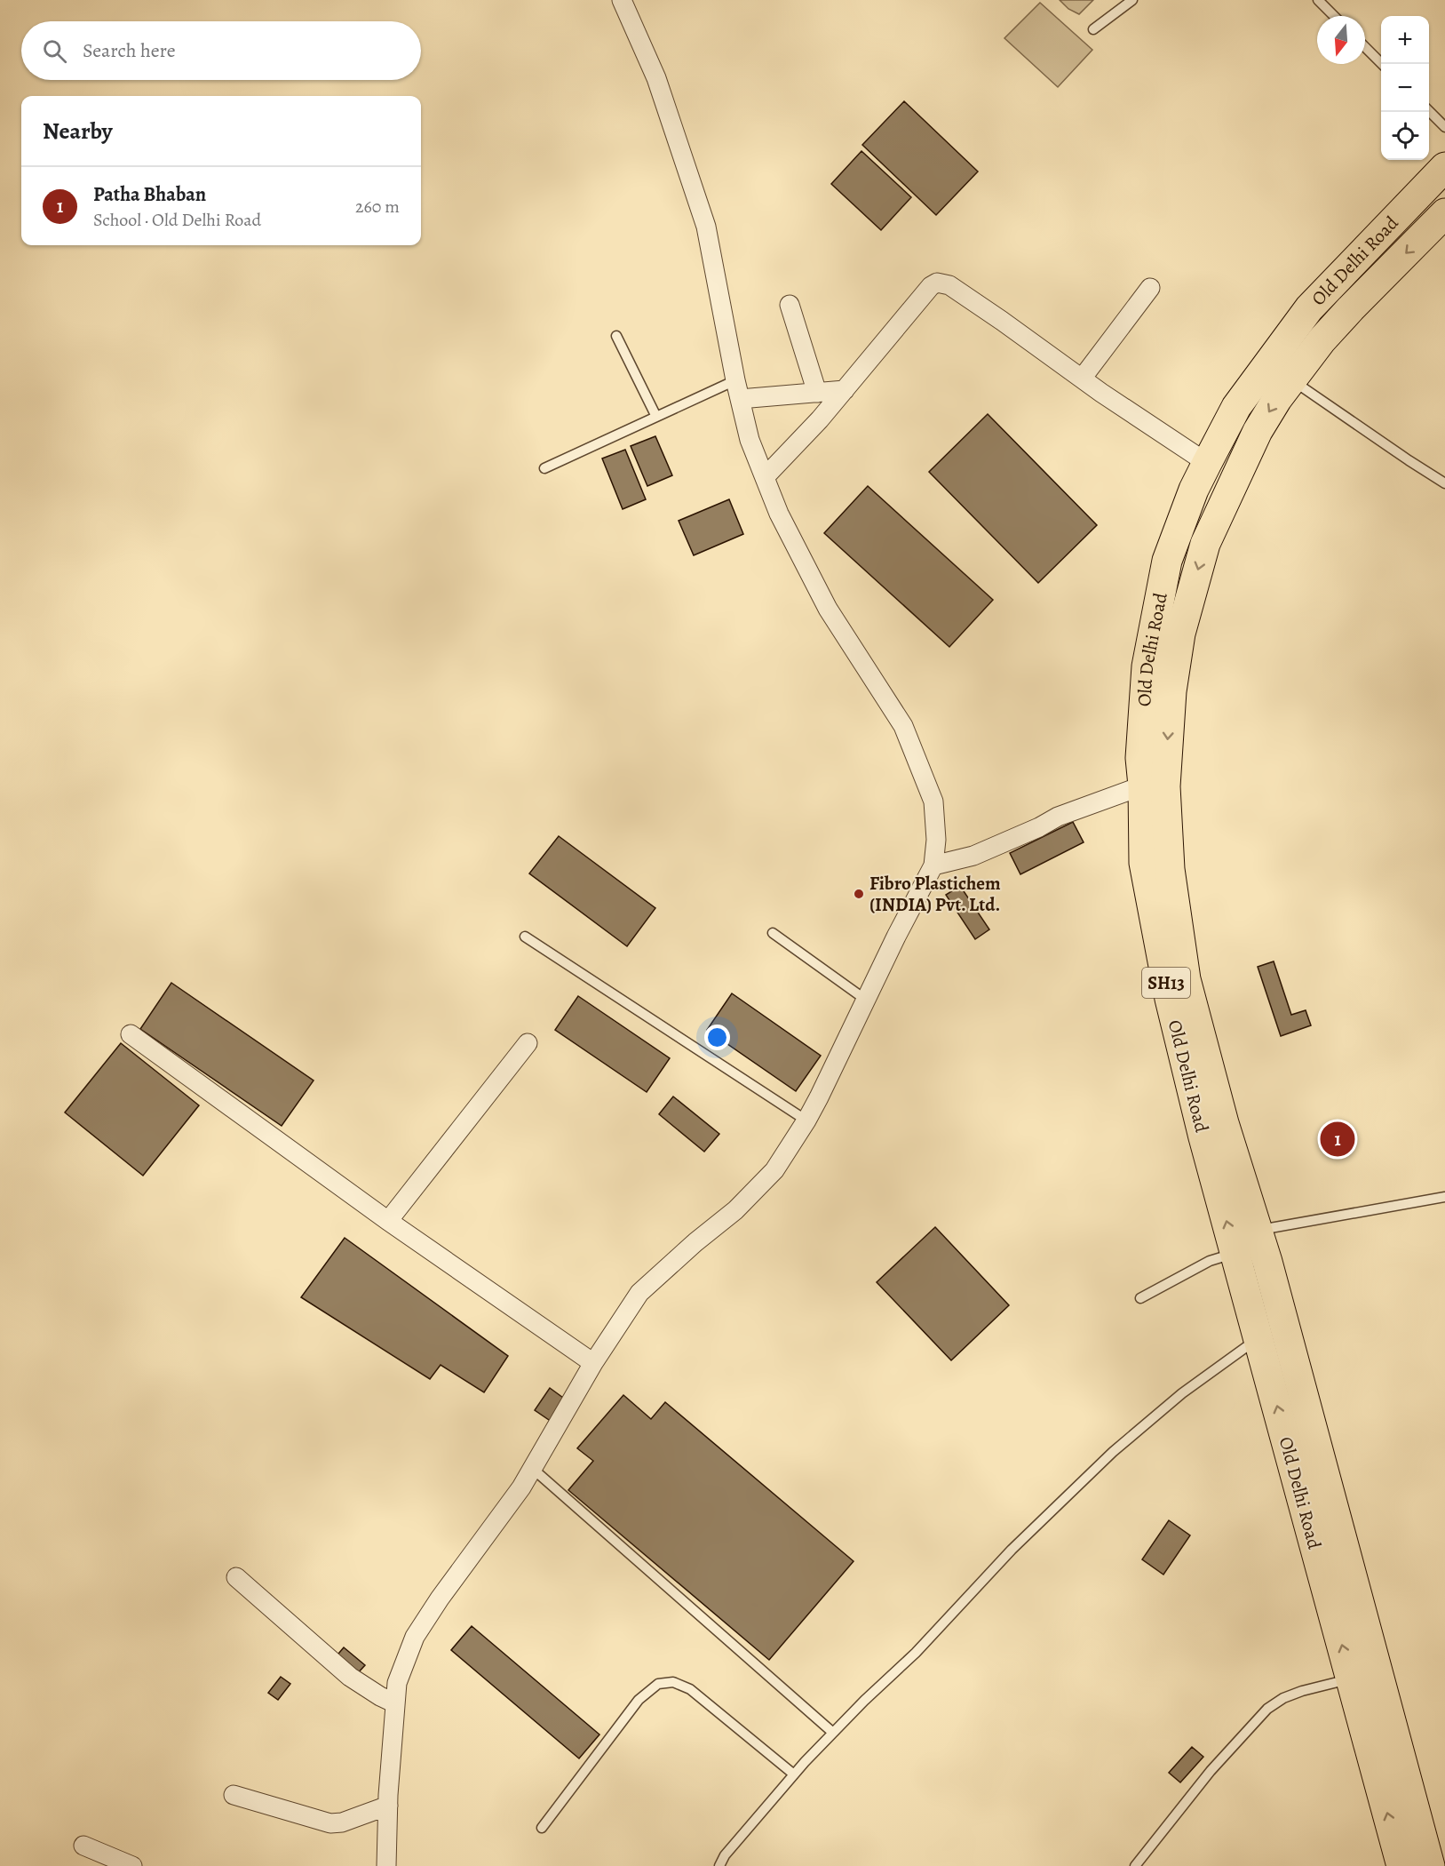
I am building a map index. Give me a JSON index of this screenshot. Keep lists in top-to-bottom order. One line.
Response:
{"streets":{"main road":["Old Delhi Road","SH13"]},"places":["Fibro Plastichem (INDIA) Pvt. Ltd."],"north":"bottom","page":{"map_buttons":["+","−"],"search":"Search here","heading":"Nearby","list":[{"mark":"1","name":"Patha Bhaban","note":"School · Old Delhi Road","value":"260 m"}],"pins":"1"}}
